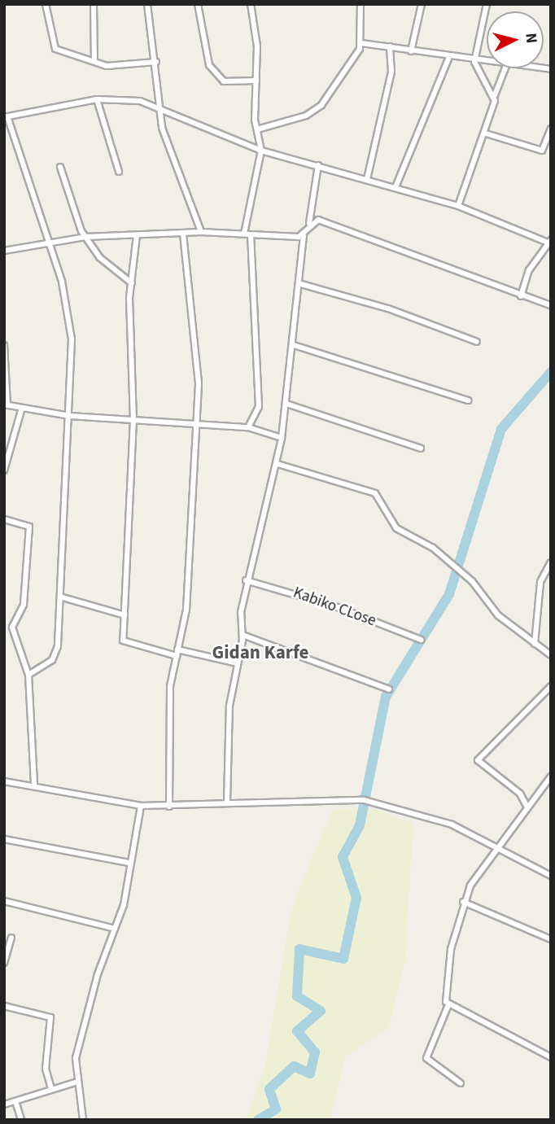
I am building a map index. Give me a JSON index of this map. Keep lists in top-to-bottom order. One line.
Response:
{"streets":{"street":["Kabiko CLose"]},"districts":["Gidan Karfe"],"north":"right"}
